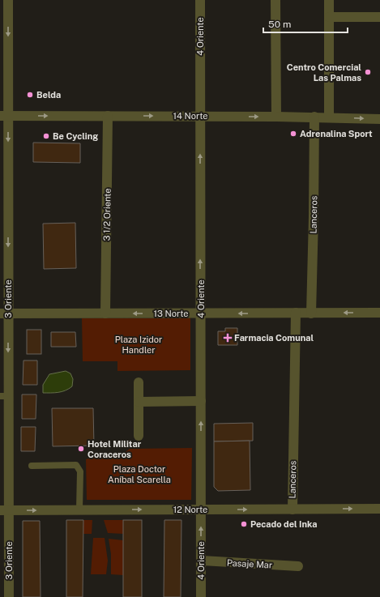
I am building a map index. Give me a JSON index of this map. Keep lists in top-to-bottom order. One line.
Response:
{"streets":{"street":["4 Oriente","14 Norte","3 1/2 Oriente","Lanceros","3 Oriente","13 Norte","12 Norte","Pasaje Mar"]},"crossings":[["4 Oriente","14 Norte"],["4 Oriente","13 Norte"],["4 Oriente","12 Norte"],["4 Oriente","Pasaje Mar"],["14 Norte","3 1/2 Oriente"],["14 Norte","Lanceros"],["14 Norte","3 Oriente"],["3 1/2 Oriente","13 Norte"],["Lanceros","13 Norte"],["Lanceros","12 Norte"],["3 Oriente","13 Norte"],["3 Oriente","12 Norte"]],"one_way":["4 Oriente","14 Norte","3 Oriente","13 Norte","12 Norte"],"parks":["Plaza Izidor Handler","Plaza Doctor Aníbal Scarella"],"places":{"other":["Centro Comercial Las Palmas","Belda","Adrenalina Sport","Be Cycling","Hotel Militar Coraceros","Pecado del Inka"],"health":["Farmacia Comunal"]},"scale_bar":"50 m"}
